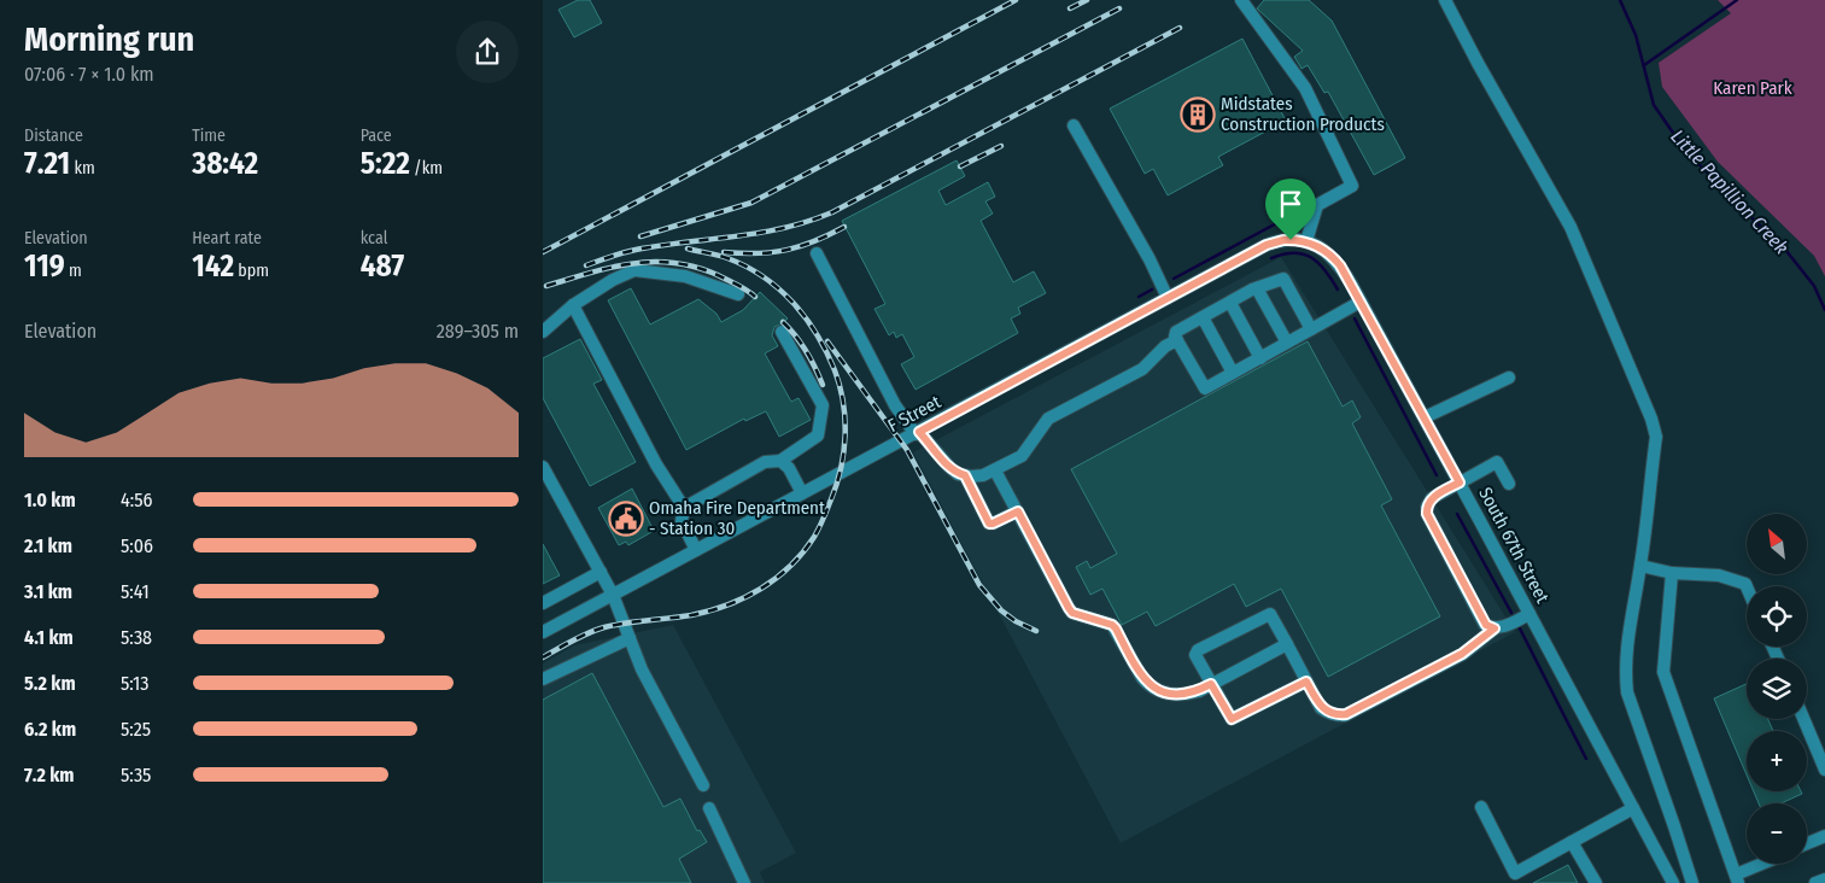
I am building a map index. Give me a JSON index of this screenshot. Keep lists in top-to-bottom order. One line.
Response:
{"streets":{"street":["F Street","South 67th Street"]},"crossings":[["F Street","South 67th Street"]],"water":["Little Papillion Creek"],"parks":["Karen Park"],"places":{"building":["Midstates Construction Products"],"public building":["Omaha Fire Department - Station 30"]},"north":"top left","page":{"heading":["Morning run","07:06 · 7 × 1.0 km"],"stats":[["Distance","7.21 km"],["Time","38:42"],["Pace","5:22 /km"],["Elevation","119 m"],["Heart rate","142 bpm"],["kcal","487"]],"chart":["Elevation","289–305 m"],"list":[{"name":"1.0 km","note":"4:56"},{"name":"2.1 km","note":"5:06"},{"name":"3.1 km","note":"5:41"},{"name":"4.1 km","note":"5:38"},{"name":"5.2 km","note":"5:13"},{"name":"6.2 km","note":"5:25"},{"name":"7.2 km","note":"5:35"}],"map_buttons":["+","−"]}}
